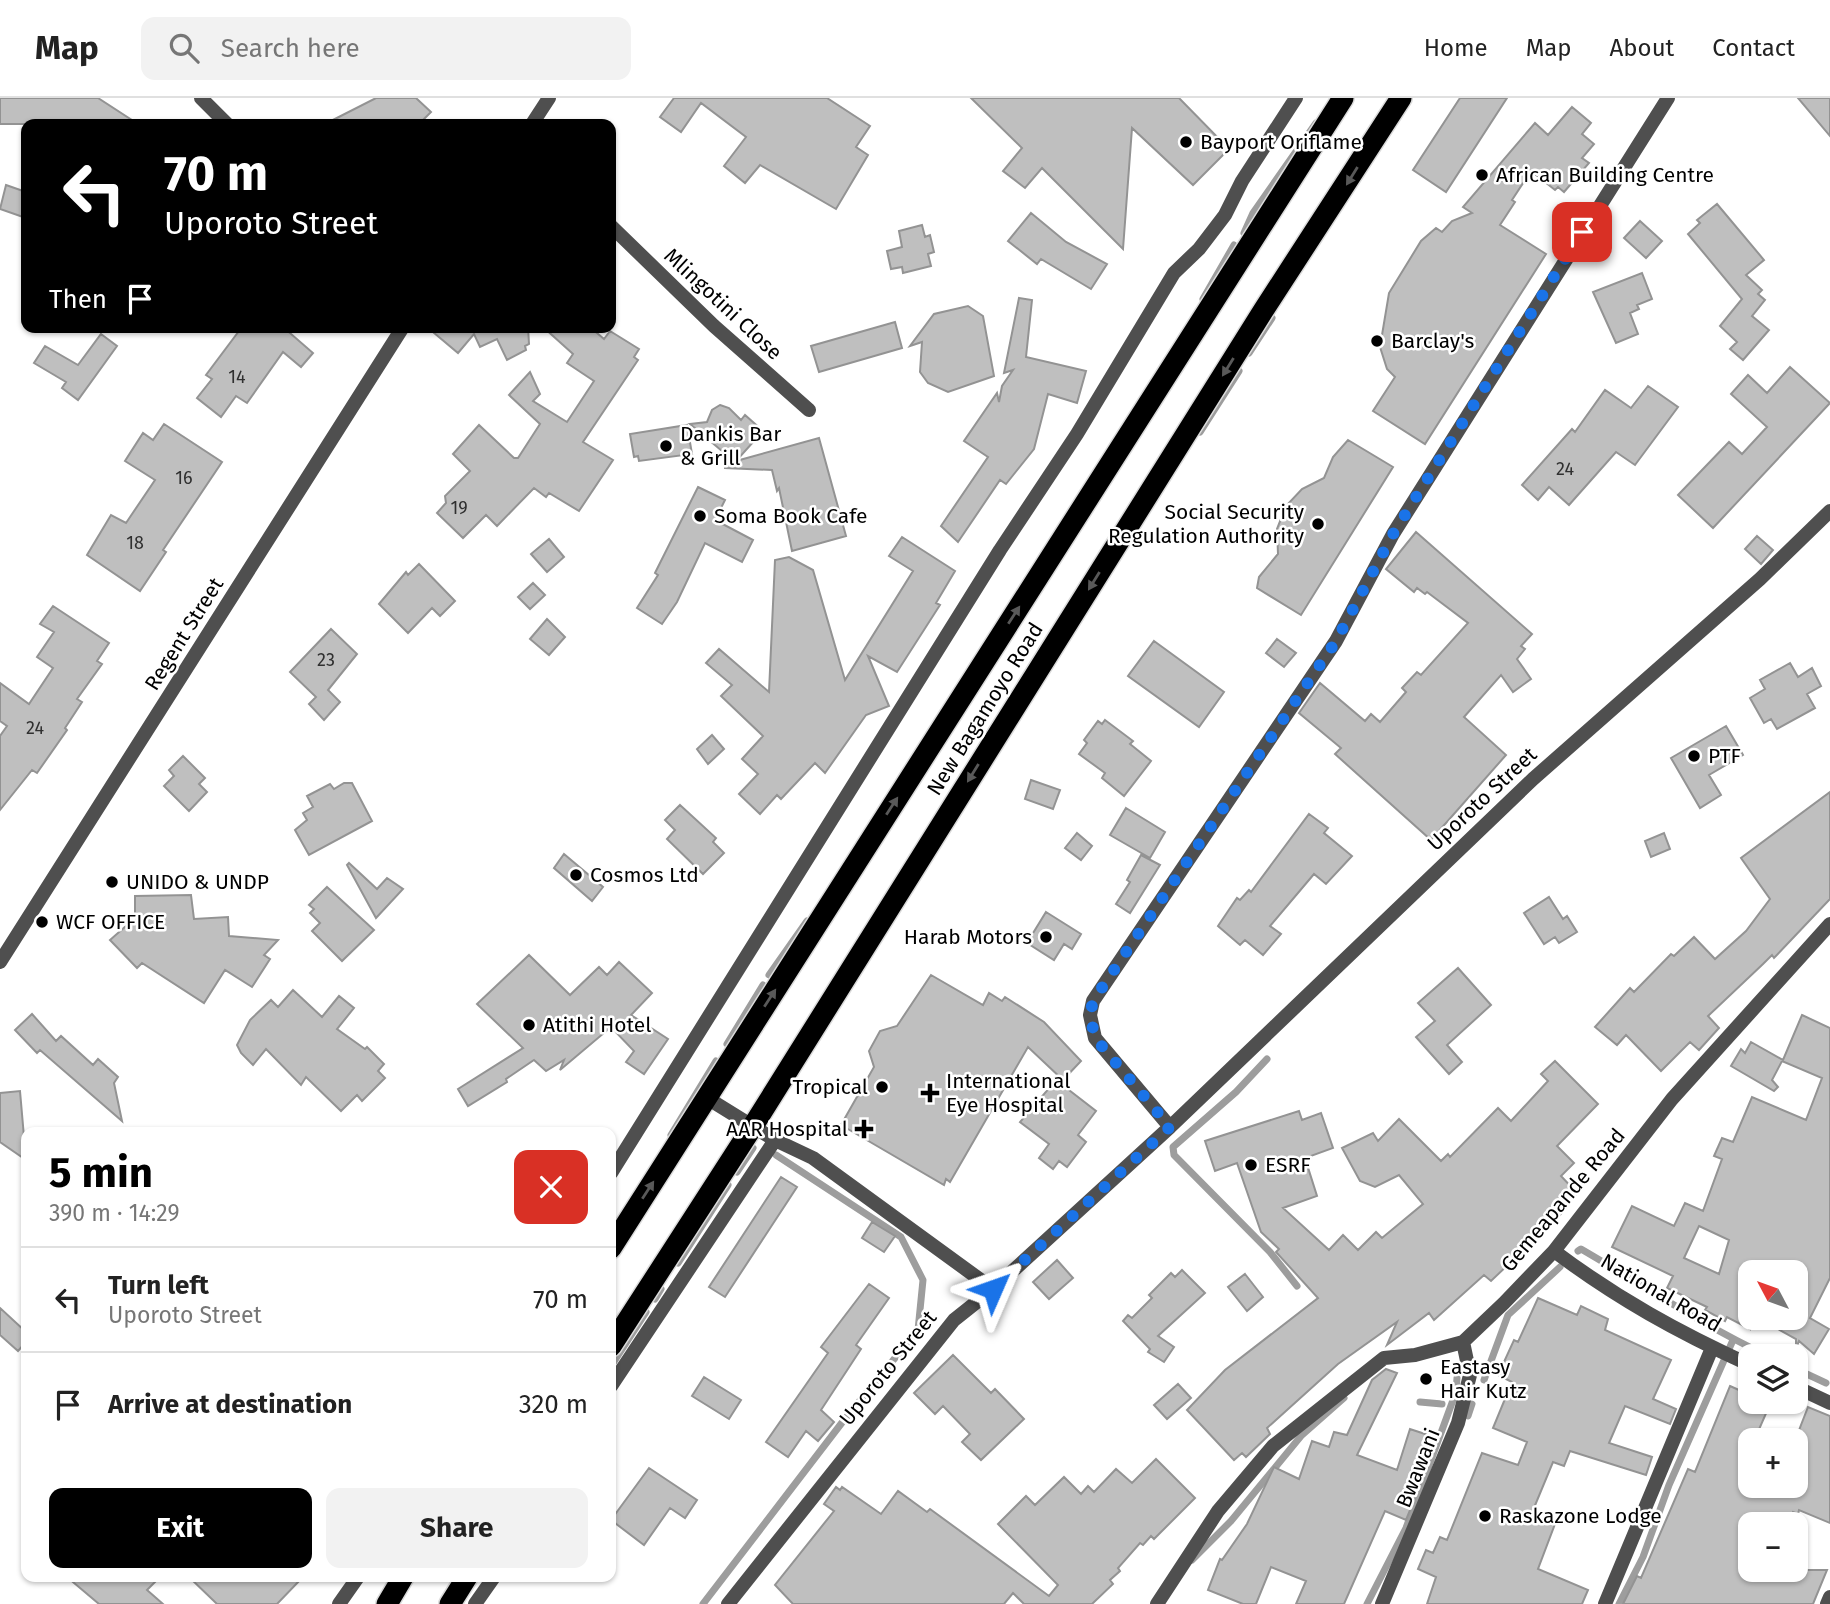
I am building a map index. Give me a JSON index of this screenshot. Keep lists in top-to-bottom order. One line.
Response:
{"streets":{"highway":["New Bagamoyo Road"],"street":["Mlingotini Close","Regent Street","Uporoto Street","Gemeapande Road","National Road","Bwawani"]},"crossings":[["Gemeapande Road","National Road"],["Gemeapande Road","Bwawani"]],"places":{"other":["Bayport Oriflame","African Building Centre","Barclay's","Dankis Bar & Grill","Soma Book Cafe","Social Security Regulation Authority","PTF","Cosmos Ltd","UNIDO & UNDP","WCF OFFICE","Harab Motors","Atithi Hotel","Tropical","ESRF","Eastasy Hair Kutz","Raskazone Lodge"],"health":["International Eye Hospital","AAR Hospital"]},"house_numbers":["14","24","16","19","18","23","24"],"north":"top left","page":{"header":"Map","search":"Search here","nav":["Home","Map","About","Contact"],"turn":["70 m","Uporoto Street"],"then":"Then","heading":["5 min","390 m · 14:29"],"list":[{"name":"Turn left","note":"Uporoto Street","value":"70 m"},{"name":"Arrive at destination","value":"320 m"}],"map_buttons":["+","−"],"buttons":["Exit","Share"]}}
